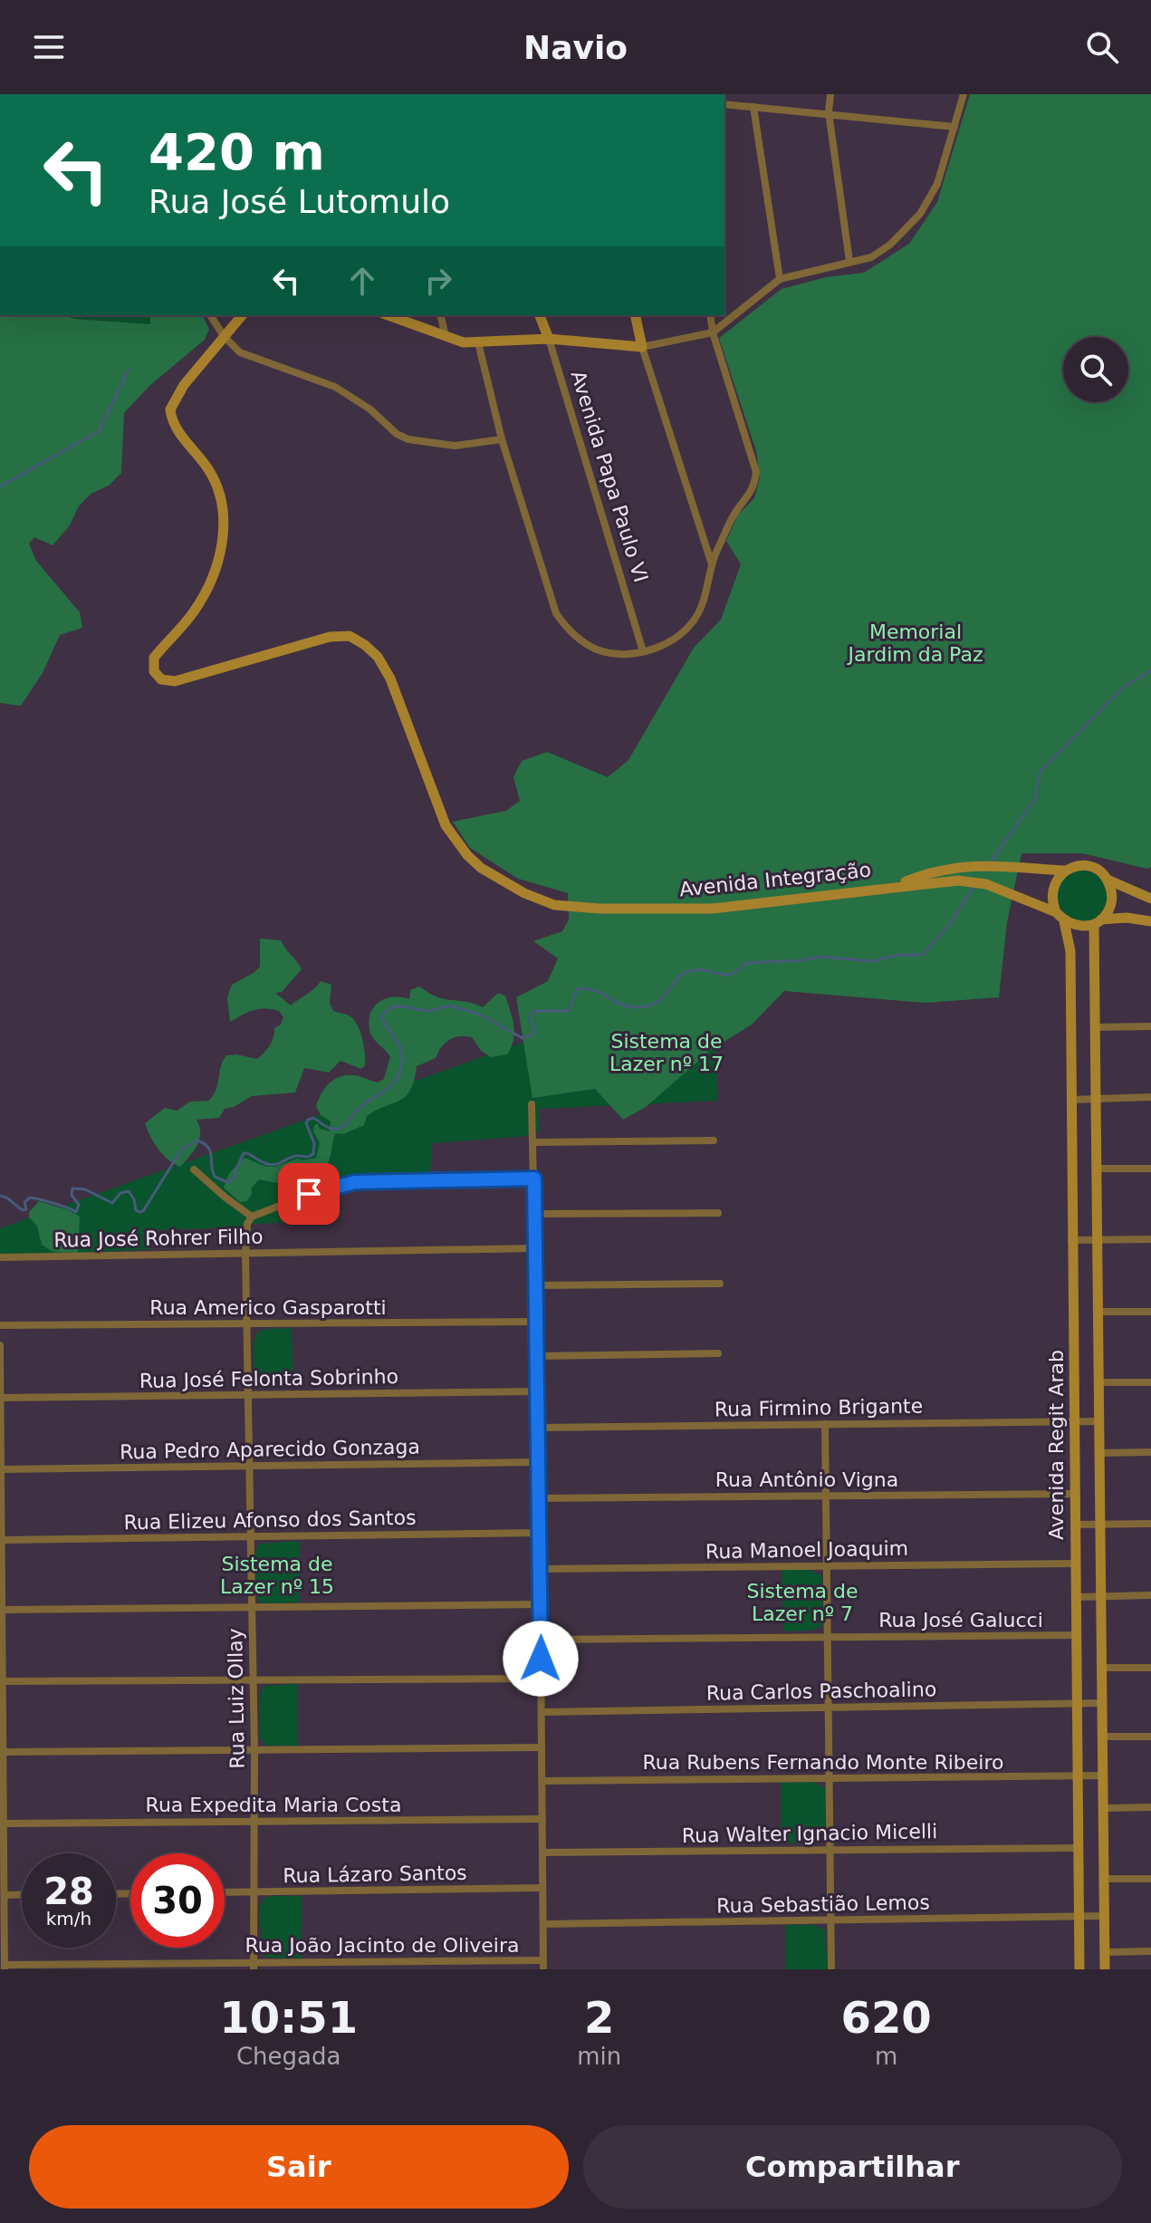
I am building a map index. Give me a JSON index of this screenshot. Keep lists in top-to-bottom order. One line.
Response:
{"streets":{"main road":["Avenida Papa Paulo VI","Avenida Integração","Avenida Regit Arab"],"street":["Rua José Rohrer Filho","Rua Americo Gasparotti","Rua José Felonta Sobrinho","Rua Firmino Brigante","Rua Pedro Aparecido Gonzaga","Rua Antônio Vigna","Rua Elizeu Afonso dos Santos","Rua Manoel Joaquim","Rua José Galucci","Rua Carlos Paschoalino","Rua Luiz Ollay","Rua Rubens Fernando Monte Ribeiro","Rua Expedita Maria Costa","Rua Walter Ignacio Micelli","Rua Lázaro Santos","Rua Sebastião Lemos","Rua João Jacinto de Oliveira"]},"crossings":[["Avenida Integração","Avenida Regit Arab"],["Rua José Rohrer Filho","Rua Luiz Ollay"],["Rua Americo Gasparotti","Rua Luiz Ollay"],["Rua José Felonta Sobrinho","Rua Luiz Ollay"],["Rua Firmino Brigante","Avenida Regit Arab"],["Avenida Regit Arab","Rua Antônio Vigna"],["Avenida Regit Arab","Rua Manoel Joaquim"],["Avenida Regit Arab","Rua José Galucci"],["Avenida Regit Arab","Rua Carlos Paschoalino"],["Avenida Regit Arab","Rua Rubens Fernando Monte Ribeiro"],["Avenida Regit Arab","Rua Walter Ignacio Micelli"],["Avenida Regit Arab","Rua Sebastião Lemos"],["Rua Pedro Aparecido Gonzaga","Rua Luiz Ollay"],["Rua Elizeu Afonso dos Santos","Rua Luiz Ollay"],["Rua Luiz Ollay","Rua Expedita Maria Costa"],["Rua Luiz Ollay","Rua Lázaro Santos"],["Rua Luiz Ollay","Rua João Jacinto de Oliveira"]],"parks":["Memorial Jardim da Paz","Sistema de Lazer nº 17","Sistema de Lazer nº 15","Sistema de Lazer nº 7"],"page":{"header":"Navio","turn":["420 m","Rua José Lutomulo"],"speed":"28 km/h","limit":"30","eta":["10:51","Chegada","2","min","620","m"],"buttons":["Sair","Compartilhar"]}}
